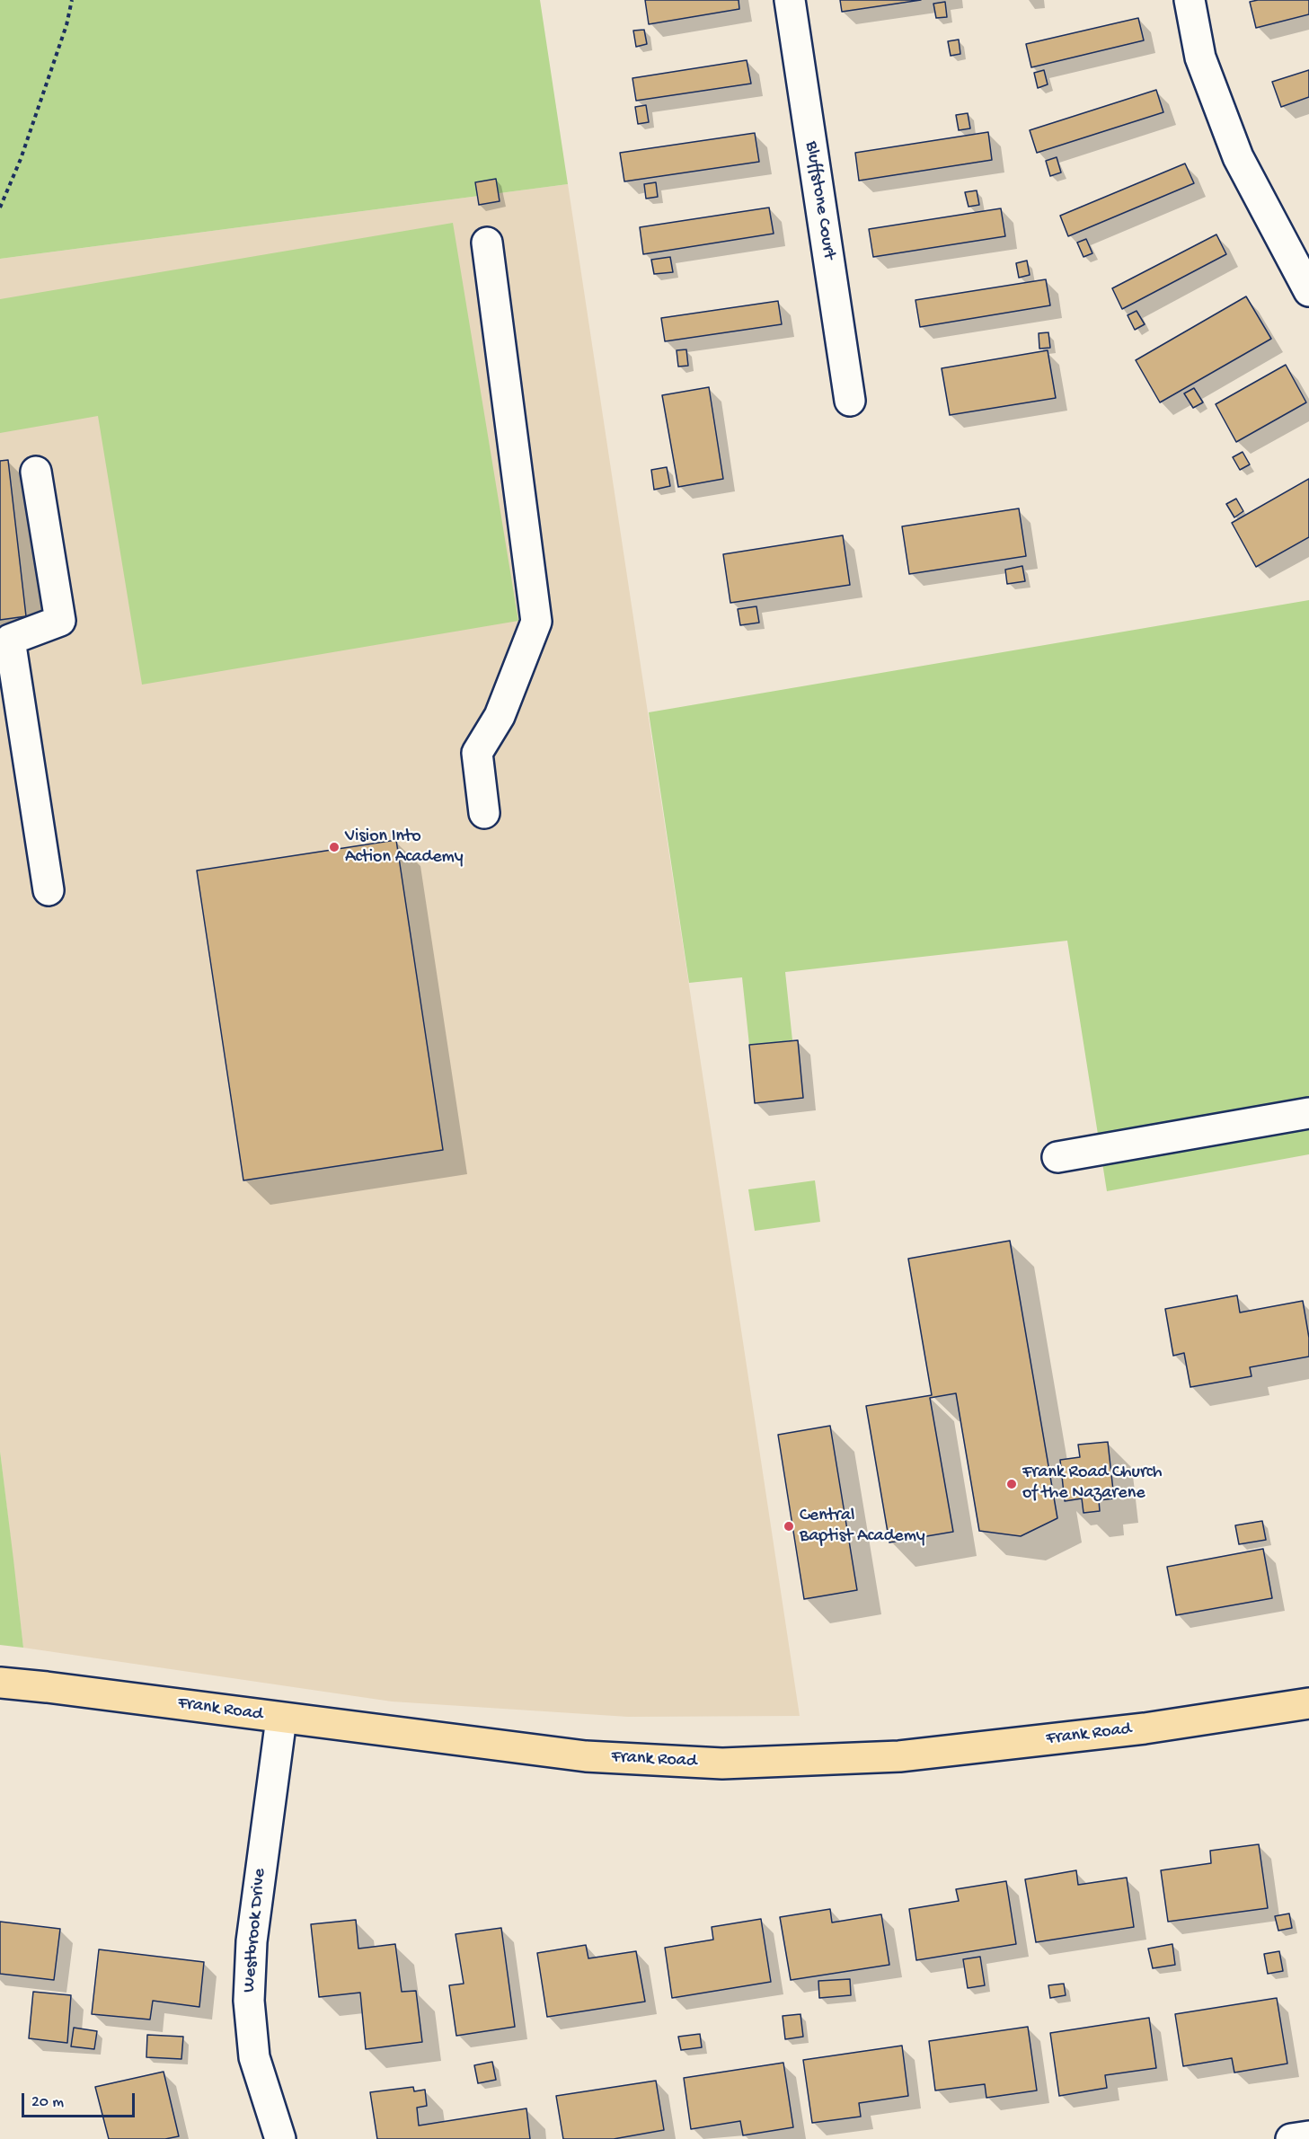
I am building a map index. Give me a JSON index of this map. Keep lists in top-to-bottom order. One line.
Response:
{"streets":{"main road":["Frank Road"],"street":["Bluffstone Court","Westbrook Drive"]},"crossings":[["Frank Road","Westbrook Drive"]],"places":["Vision Into Action Academy","Frank Road Church of the Nazarene","Central Baptist Academy"],"scale_bar":"20 m"}
